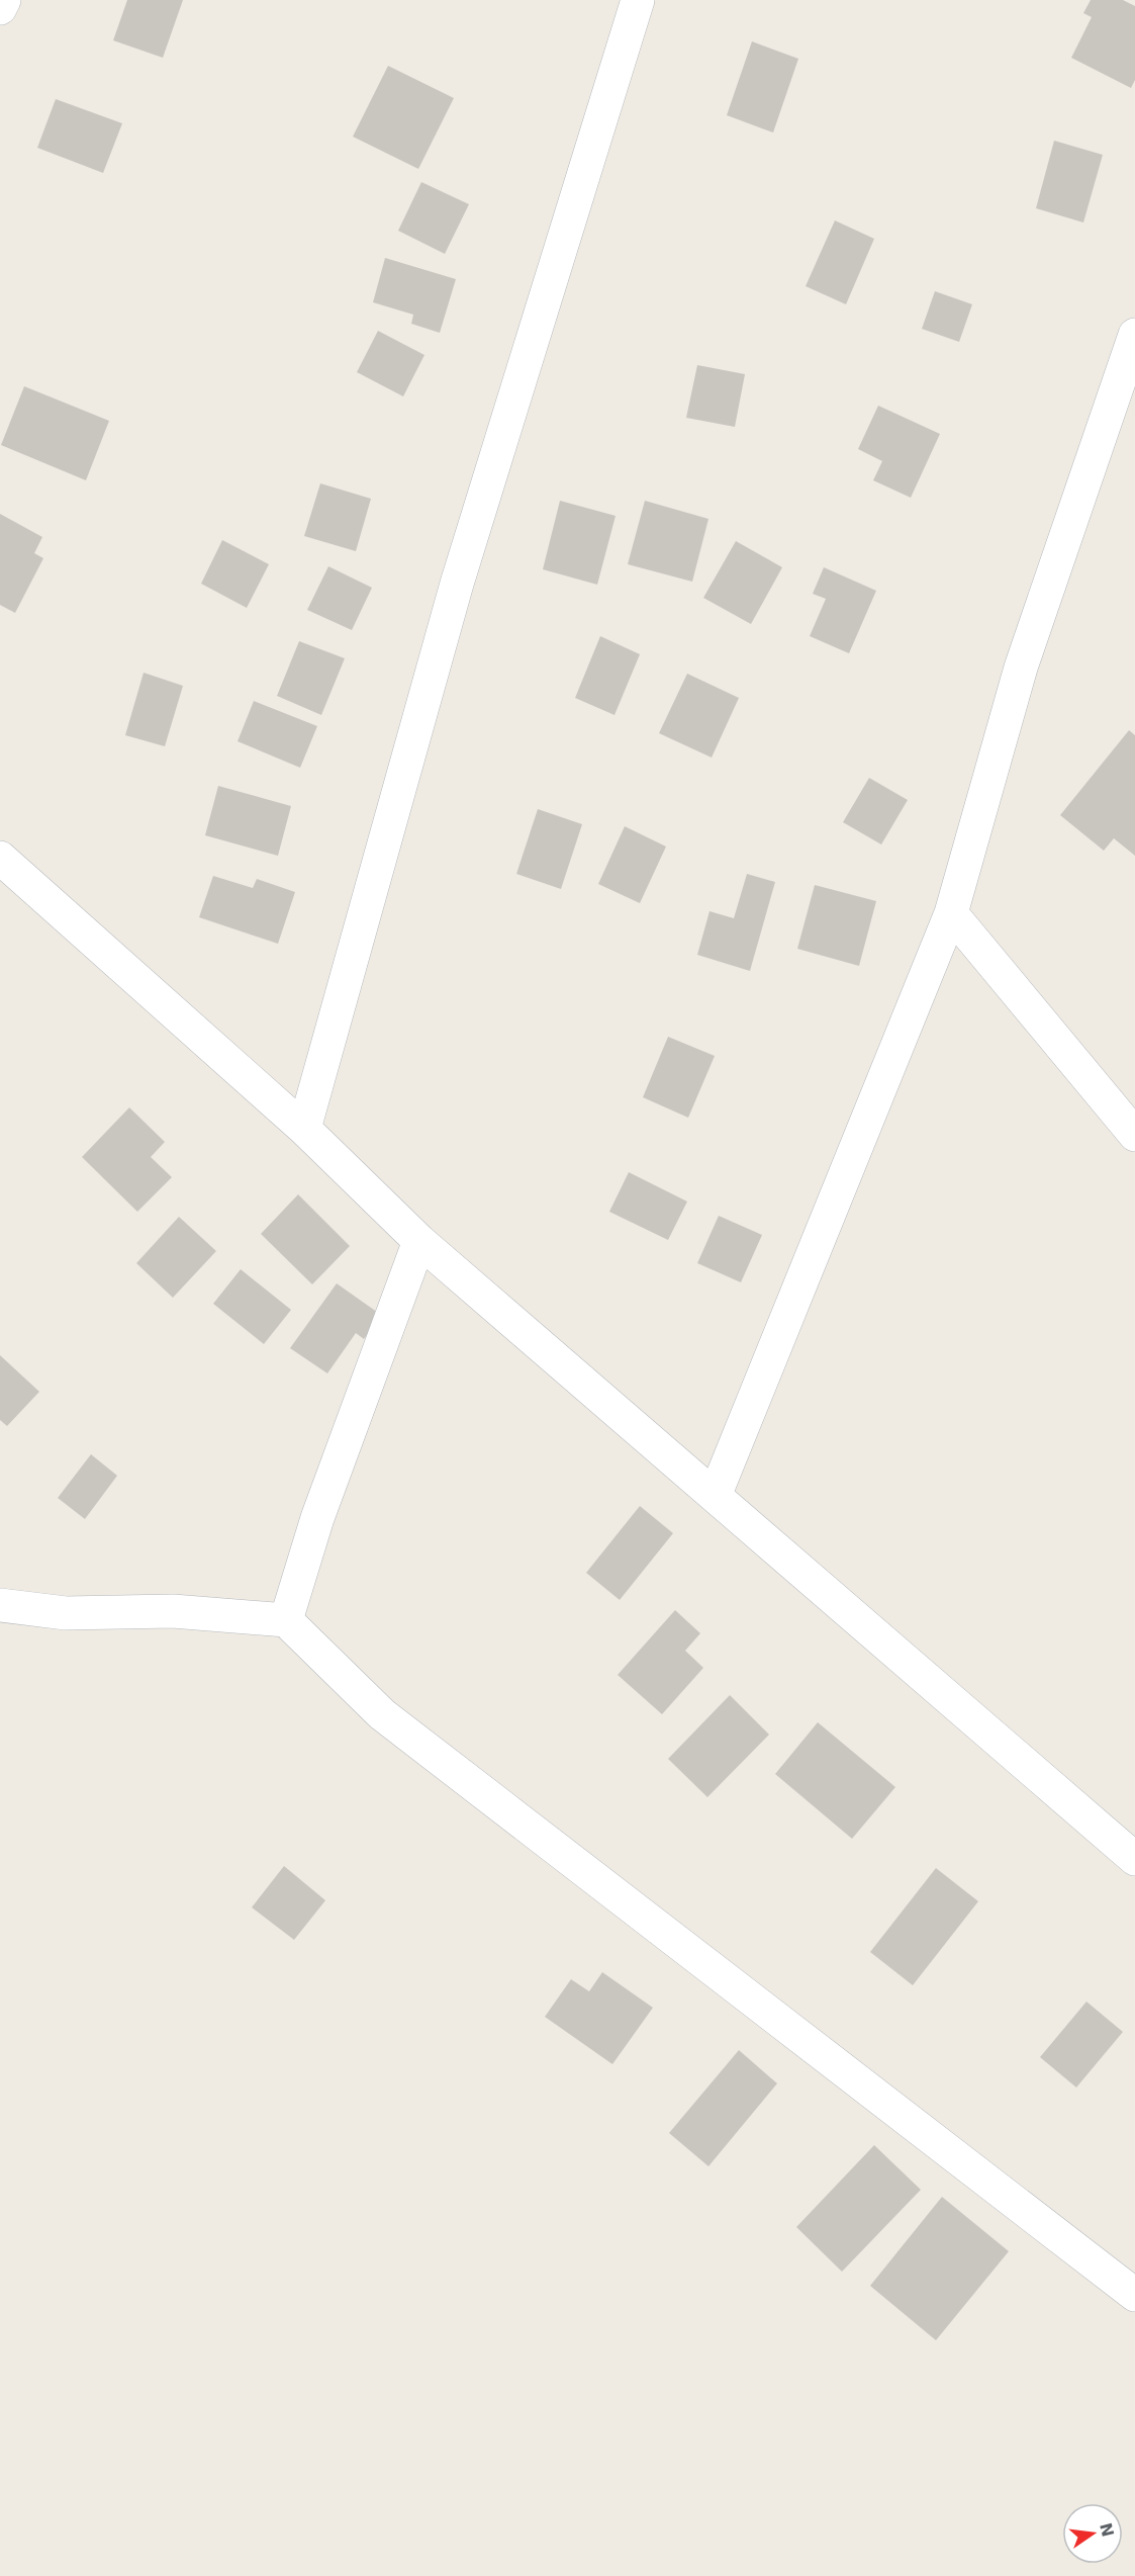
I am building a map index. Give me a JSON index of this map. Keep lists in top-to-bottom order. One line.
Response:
{"north":"right"}
